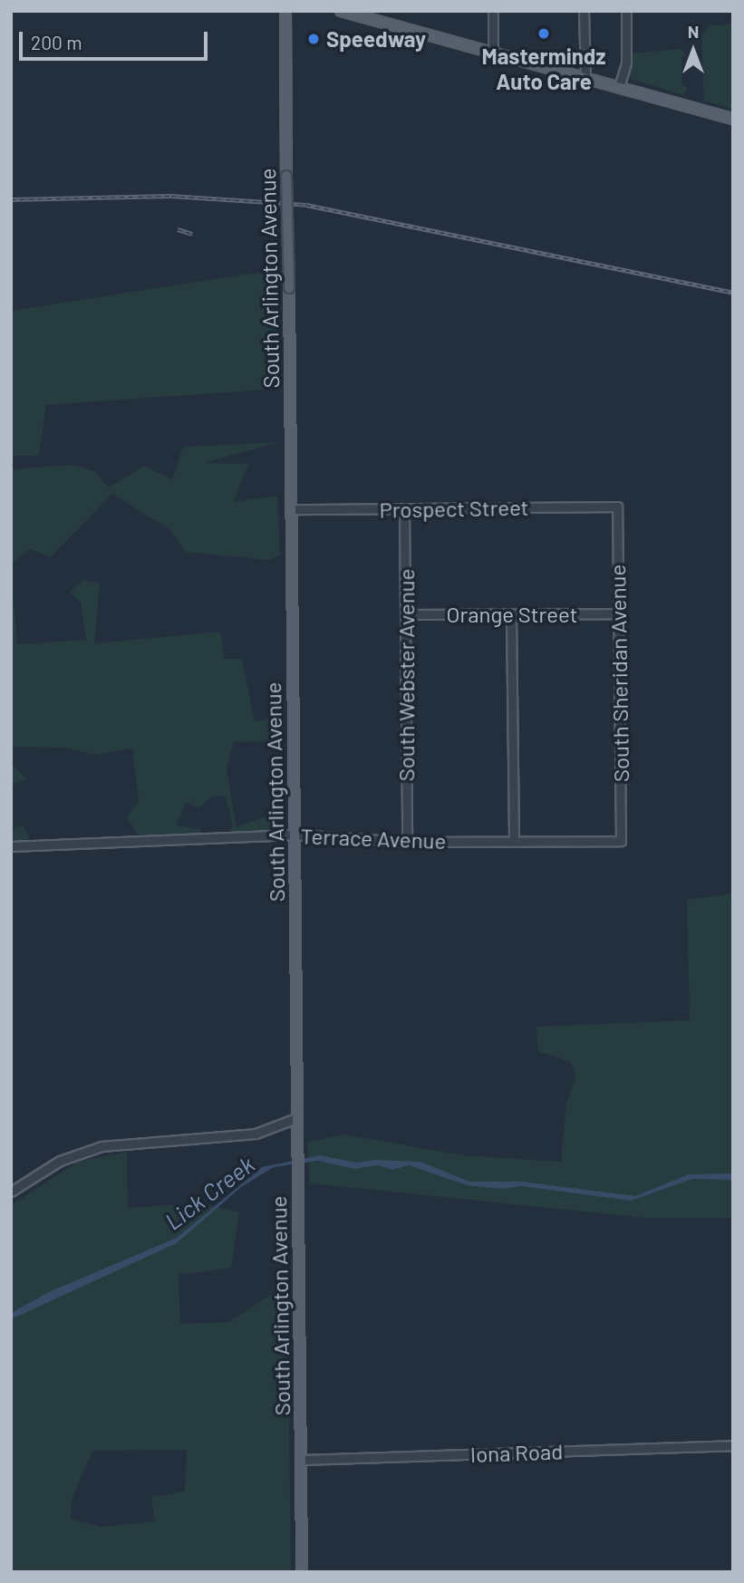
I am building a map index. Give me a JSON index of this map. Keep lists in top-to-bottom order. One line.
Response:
{"streets":{"main road":["South Arlington Avenue"],"street":["Prospect Street","Orange Street","South Sheridan Avenue","South Webster Avenue","Terrace Avenue","Iona Road"]},"crossings":[["South Arlington Avenue","Prospect Street"],["South Arlington Avenue","Terrace Avenue"],["South Arlington Avenue","Iona Road"],["Prospect Street","South Sheridan Avenue"],["Prospect Street","South Webster Avenue"],["Orange Street","South Sheridan Avenue"],["Orange Street","South Webster Avenue"],["South Sheridan Avenue","Terrace Avenue"],["South Webster Avenue","Terrace Avenue"]],"water":["Lick Creek"],"places":["Mastermindz Auto Care","Speedway"],"scale_bar":"200 m","north":"top"}
